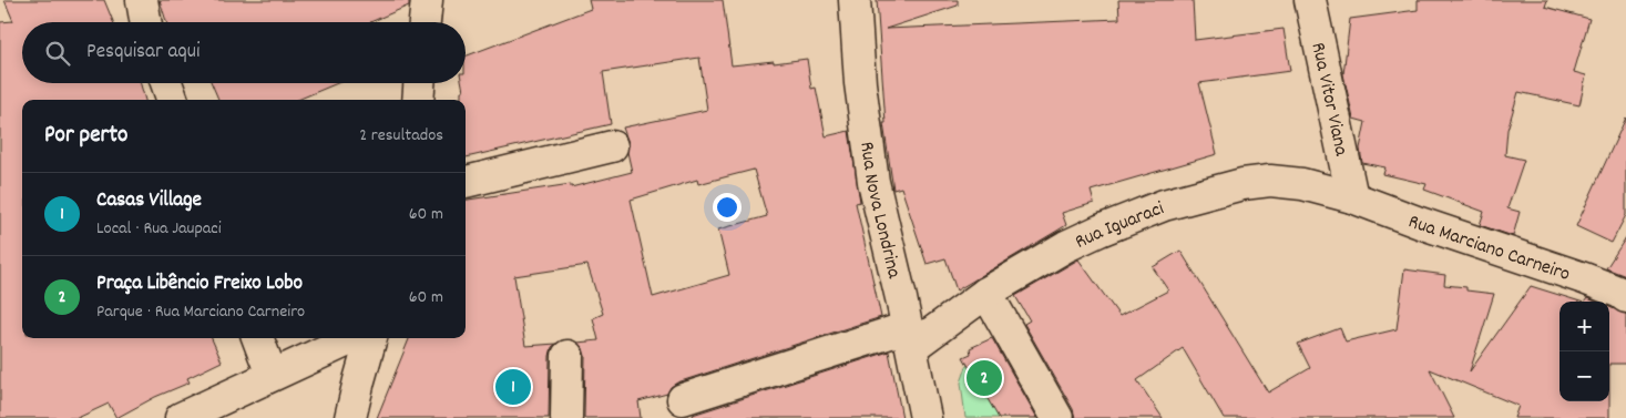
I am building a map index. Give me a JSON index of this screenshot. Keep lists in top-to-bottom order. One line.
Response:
{"streets":{"street":["Rua Vitor Viana","Rua Nova Londrina","Rua Iguaraci","Rua Marciano Carneiro"]},"crossings":[["Rua Vitor Viana","Rua Iguaraci"],["Rua Vitor Viana","Rua Marciano Carneiro"],["Rua Nova Londrina","Rua Iguaraci"],["Rua Iguaraci","Rua Marciano Carneiro"]],"page":{"search":"Pesquisar aqui","heading":["Por perto","2 resultados"],"list":[{"mark":"1","name":"Casas Village","note":"Local · Rua Jaupaci","value":"60 m"},{"mark":"2","name":"Praça Libêncio Freixo Lobo","note":"Parque · Rua Marciano Carneiro","value":"60 m"}],"map_buttons":["+","−"],"pins":["2","1"]}}
